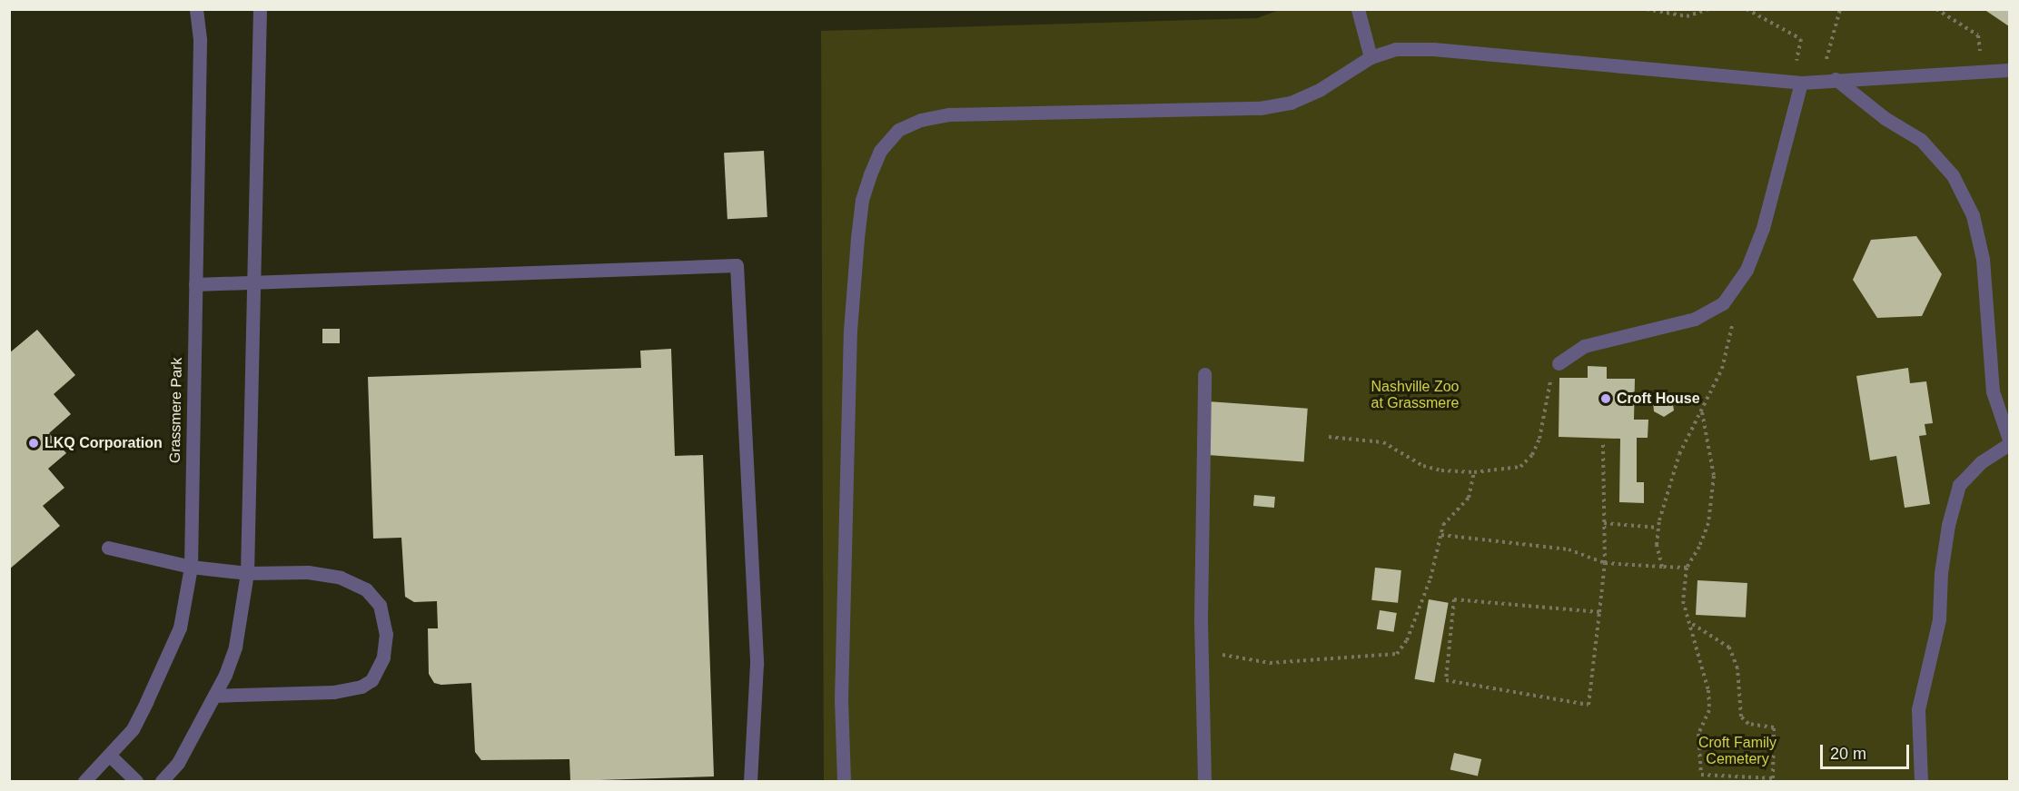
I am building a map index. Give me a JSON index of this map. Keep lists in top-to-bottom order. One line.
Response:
{"streets":{"street":["Grassmere Park"]},"parks":["Nashville Zoo at Grassmere","Croft Family Cemetery"],"places":["Croft House","LKQ Corporation"],"scale_bar":"20 m"}
